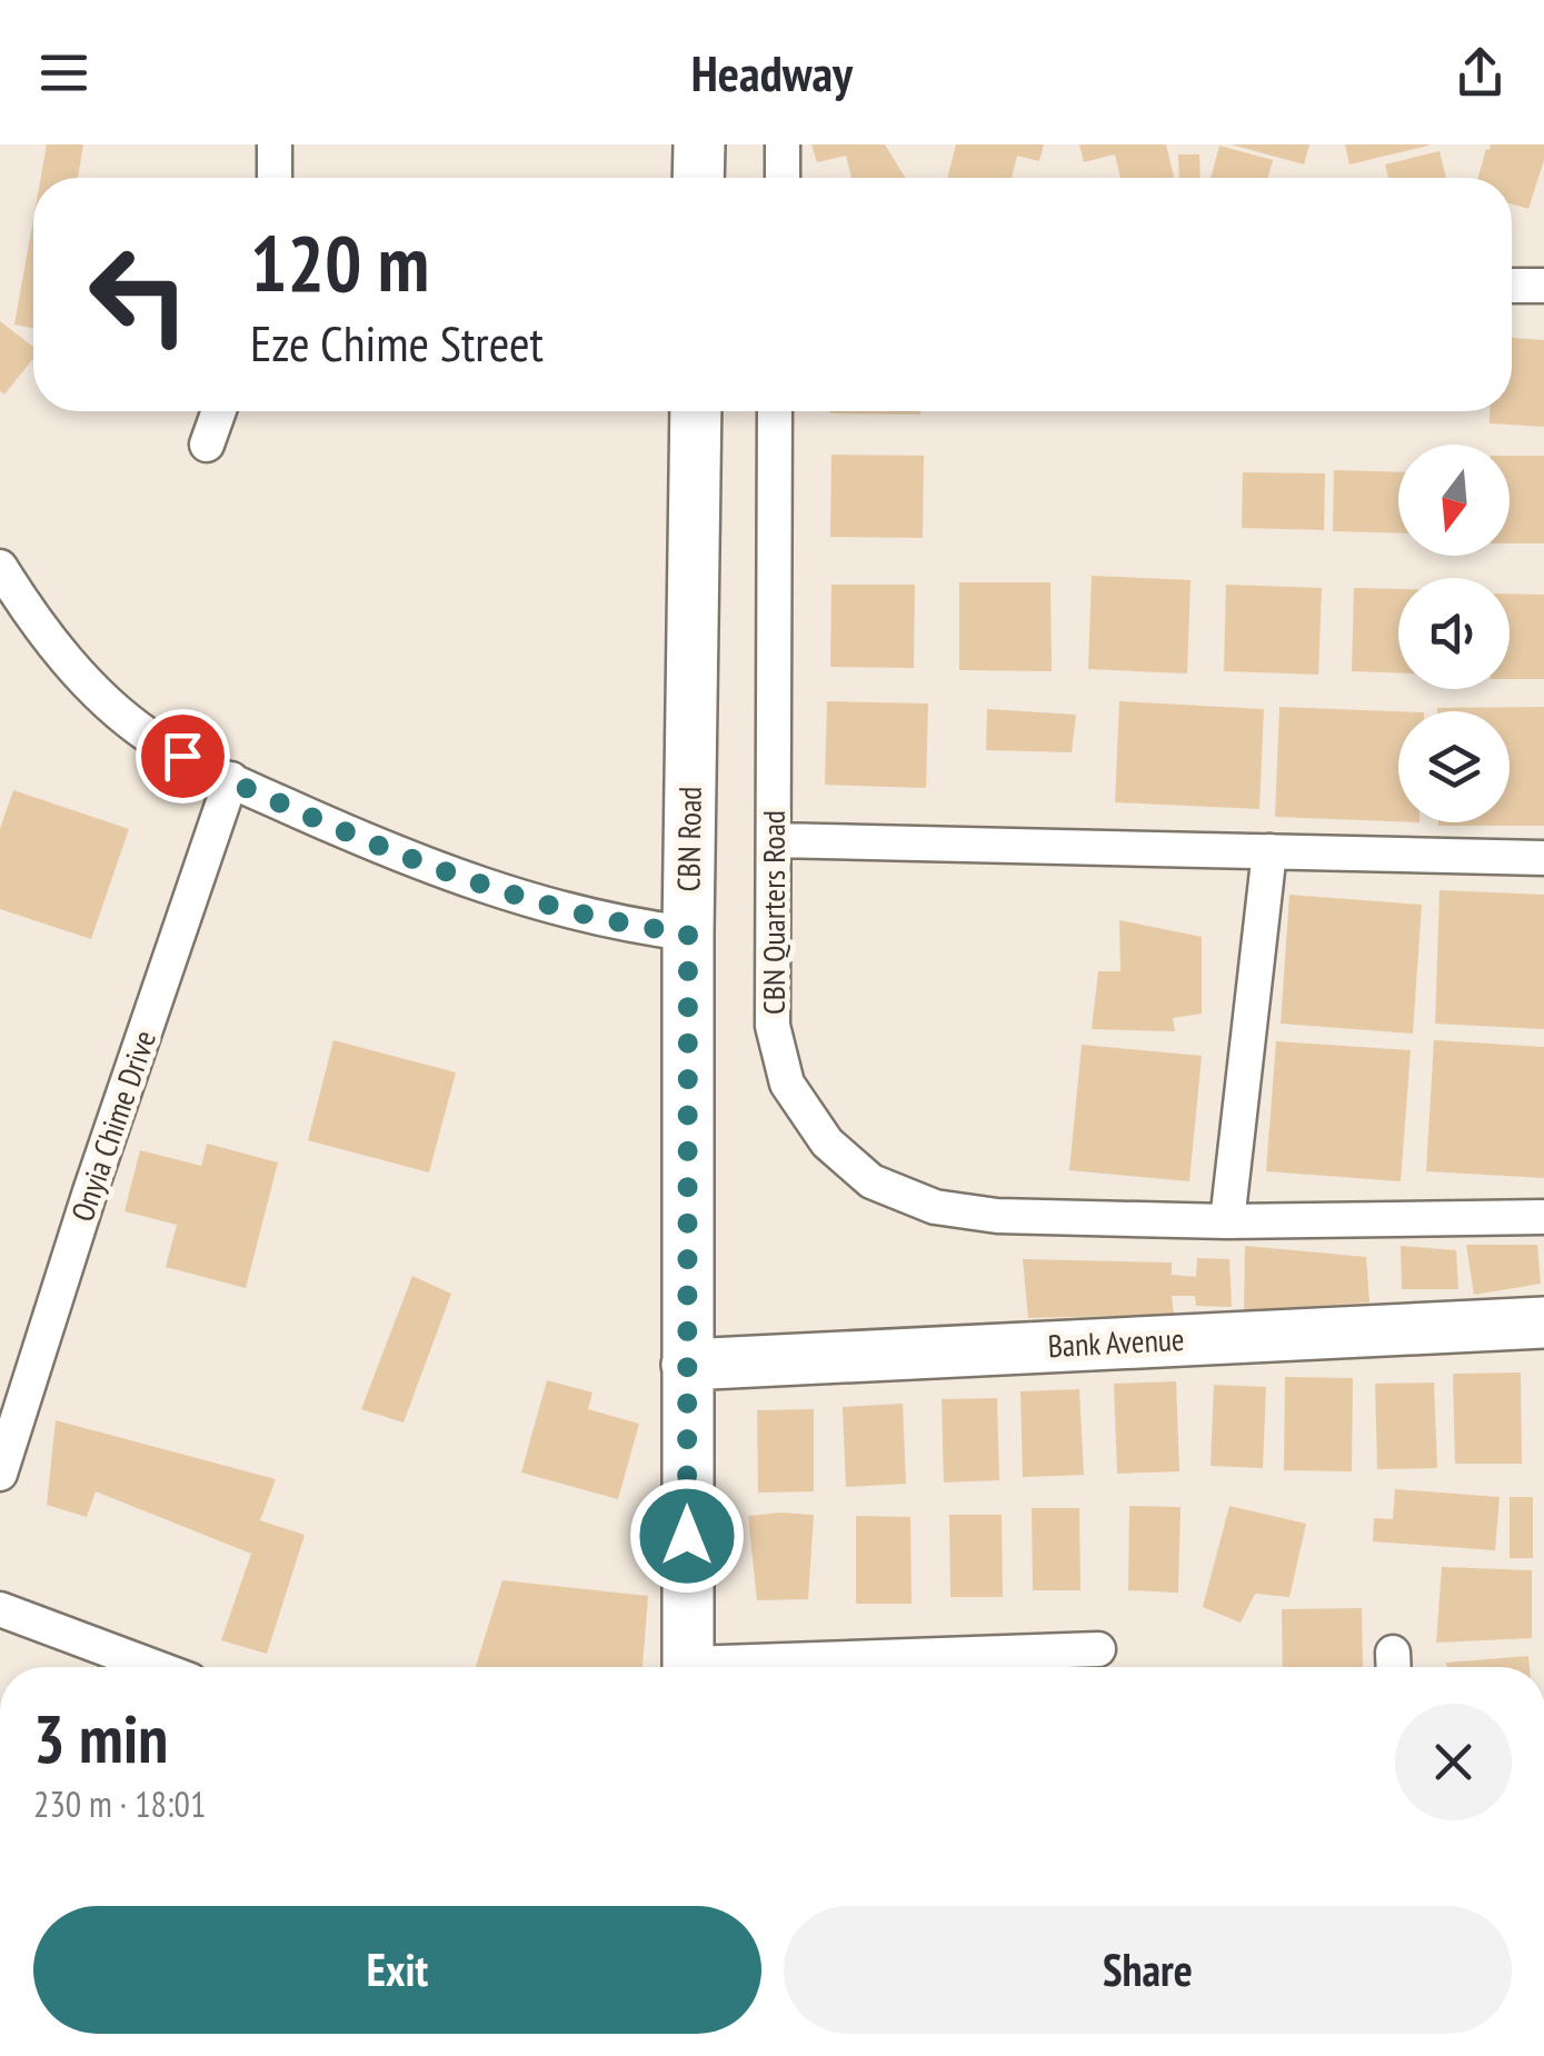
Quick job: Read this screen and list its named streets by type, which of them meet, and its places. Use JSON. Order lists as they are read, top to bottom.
{
  "streets": {
    "main road": ["CBN Road", "Bank Avenue"],
    "street": ["CBN Quarters Road", "Onyia Chime Drive"]
  },
  "crossings": [
    ["CBN Road", "Bank Avenue"]
  ],
  "north": "bottom",
  "page": {
    "header": "Headway",
    "turn": ["120 m", "Eze Chime Street"],
    "heading": ["3 min", "230 m · 18:01"],
    "buttons": ["Exit", "Share"]
  }
}
